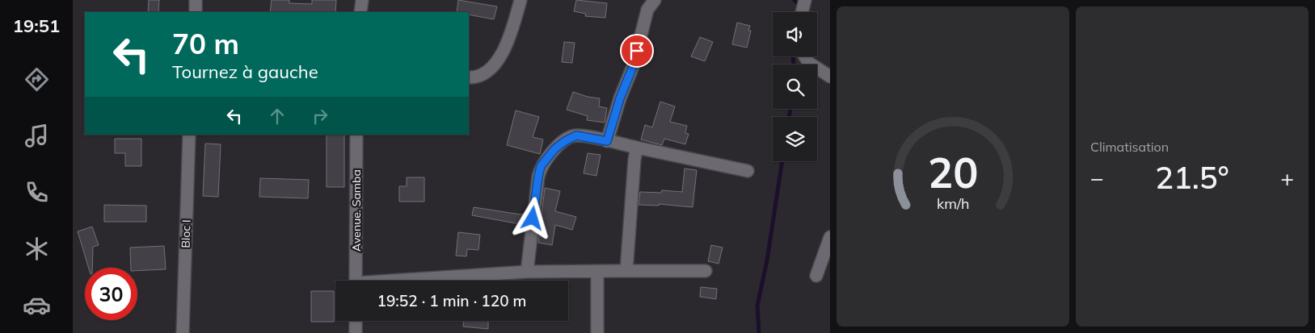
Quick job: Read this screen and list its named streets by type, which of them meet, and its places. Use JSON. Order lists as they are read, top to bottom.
{
  "streets": {
    "street": ["Avenue. Samba", "Bloc I"]
  },
  "page": {
    "tabs": "19:51",
    "tile": "Climatisation",
    "turn": ["70 m", "Tournez à gauche"],
    "heat": ["−", "21.5°", "+"],
    "limit": "30",
    "trip": "19:52 · 1 min · 120 m",
    "gauge": ["20", "km/h"]
  }
}
